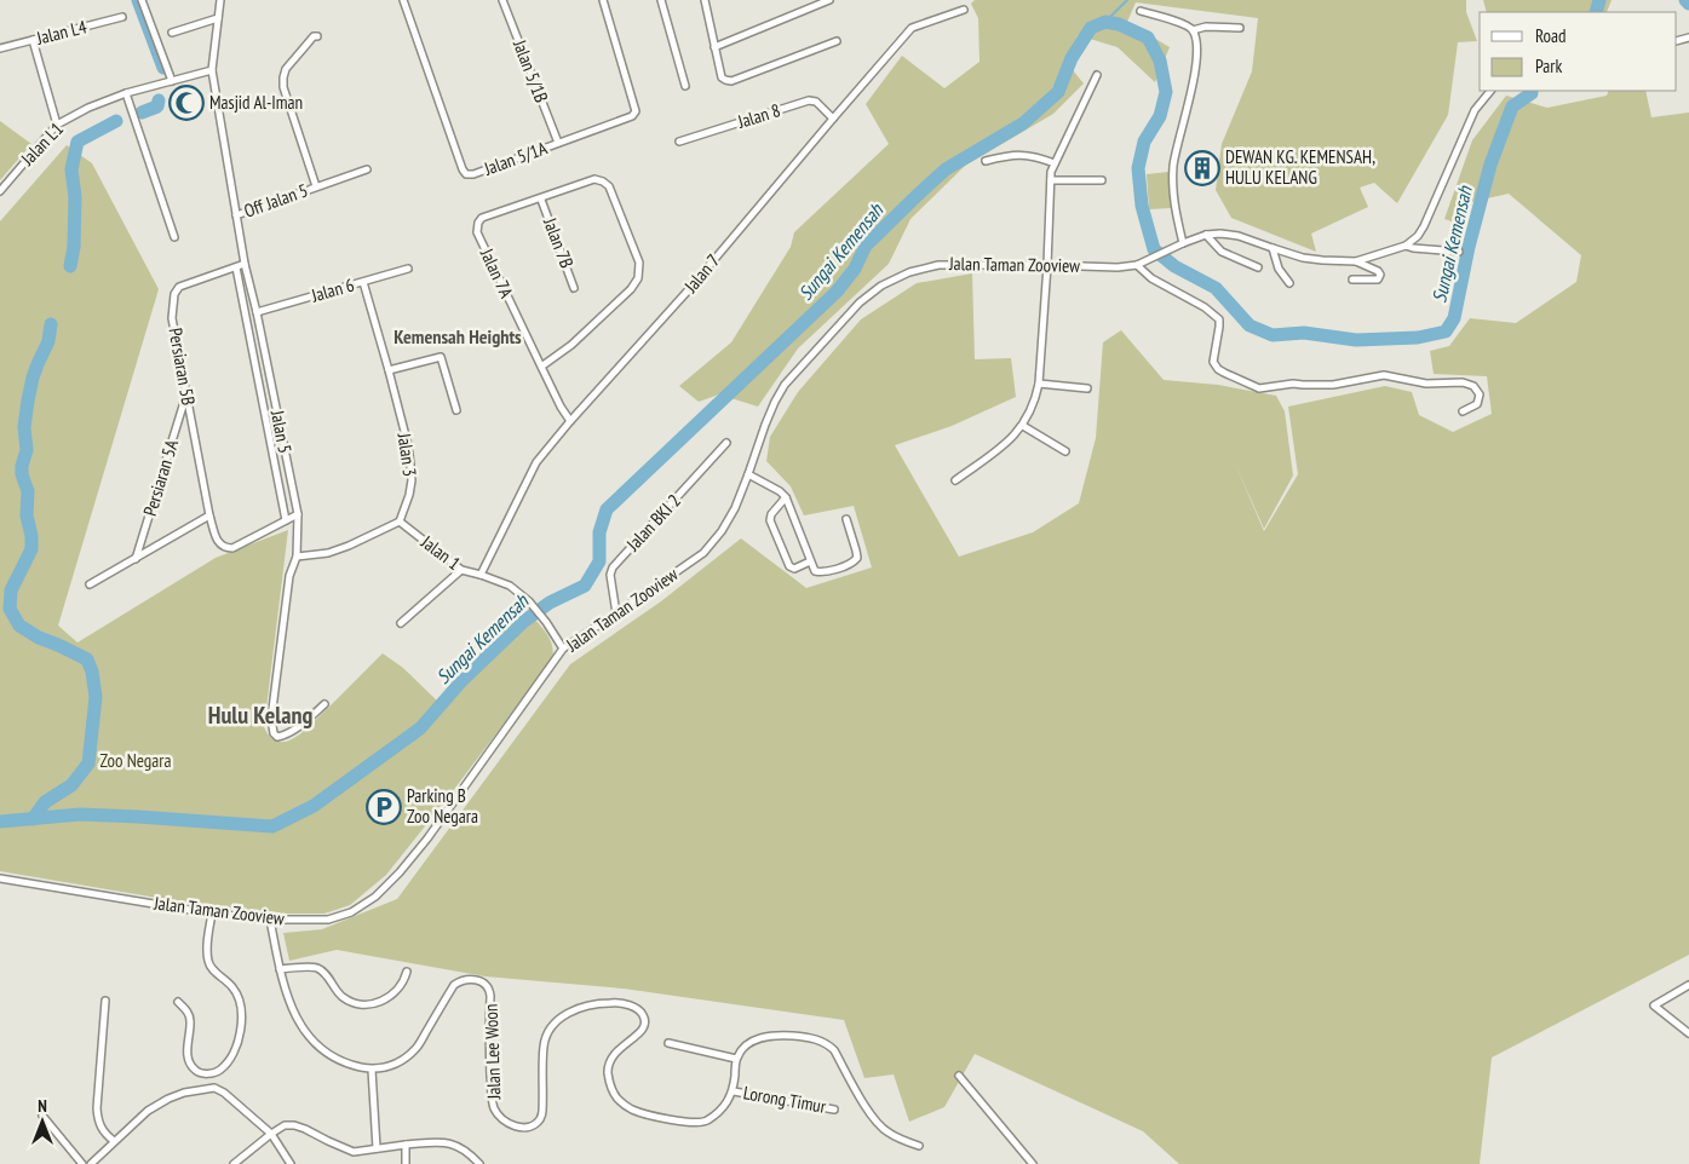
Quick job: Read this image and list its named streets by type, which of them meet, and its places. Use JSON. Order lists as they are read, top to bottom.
{
  "streets": {
    "street": [
      "Jalan L4",
      "Jalan 5/1B",
      "Jalan 8",
      "Jalan L1",
      "Jalan 5/1A",
      "Off Jalan 5",
      "Jalan 7B",
      "Jalan Taman Zooview",
      "Jalan 7A",
      "Jalan 7",
      "Jalan 6",
      "Persiaran 5B",
      "Jalan 5",
      "Jalan 3",
      "Persiaran 5A",
      "Jalan BKI 2",
      "Jalan 1",
      "Jalan Lee Woon",
      "Lorong Timur"
    ]
  },
  "crossings": [
    ["Jalan 5/1B", "Jalan 5/1A"],
    ["Jalan 8", "Jalan 7"],
    ["Jalan L1", "Jalan 5"],
    ["Off Jalan 5", "Jalan 5"],
    ["Jalan 7B", "Jalan 7A"],
    ["Jalan Taman Zooview", "Jalan BKI 2"],
    ["Jalan Taman Zooview", "Jalan 1"],
    ["Jalan 7A", "Jalan 7"],
    ["Jalan 7", "Jalan 1"],
    ["Jalan 6", "Jalan 5"],
    ["Jalan 6", "Jalan 3"],
    ["Persiaran 5B", "Jalan 5"],
    ["Persiaran 5B", "Persiaran 5A"],
    ["Jalan 3", "Jalan 1"],
    ["Jalan Lee Woon", "Lorong Timur"]
  ],
  "districts": ["Kemensah Heights", "Hulu Kelang"],
  "water": ["Sungai Kemensah"],
  "parks": ["Zoo Negara"],
  "places": {
    "mosque": ["Masjid Al-Iman"],
    "building": ["DEWAN KG. KEMENSAH, HULU KELANG"],
    "parking": ["Parking B Zoo Negara"]
  },
  "legend": ["Road", "Park"],
  "north": "top"
}
